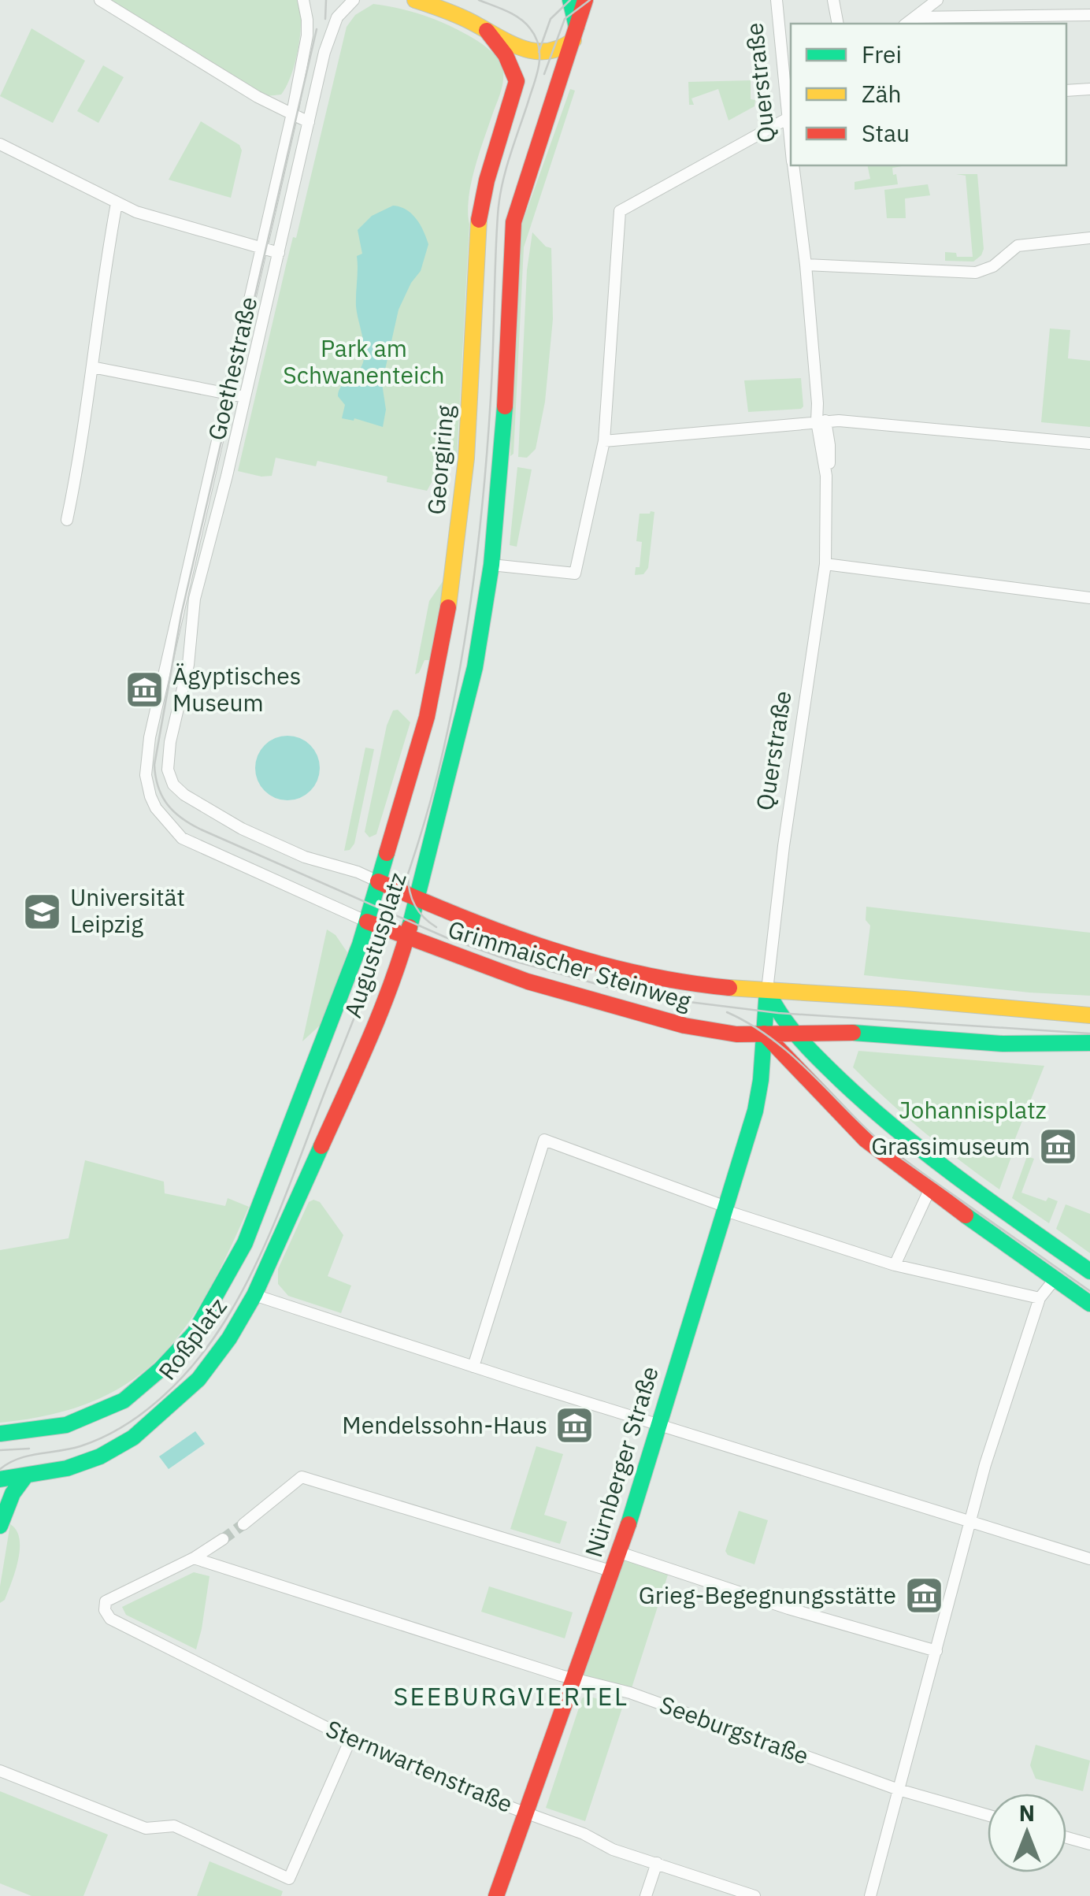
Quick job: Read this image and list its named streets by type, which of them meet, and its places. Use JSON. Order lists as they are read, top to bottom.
{
  "streets": {
    "main road": [
      "Querstraße",
      "Georgiring",
      "Augustusplatz",
      "Grimmaischer Steinweg",
      "Roßplatz",
      "Nürnberger Straße"
    ],
    "street": ["Goethestraße", "Seeburgstraße", "Sternwartenstraße"]
  },
  "crossings": [
    ["Querstraße", "Grimmaischer Steinweg"],
    ["Querstraße", "Nürnberger Straße"],
    ["Goethestraße", "Augustusplatz"],
    ["Georgiring", "Augustusplatz"],
    ["Augustusplatz", "Grimmaischer Steinweg"],
    ["Augustusplatz", "Roßplatz"],
    ["Grimmaischer Steinweg", "Nürnberger Straße"],
    ["Nürnberger Straße", "Seeburgstraße"],
    ["Nürnberger Straße", "Sternwartenstraße"],
    ["Seeburgstraße", "Sternwartenstraße"]
  ],
  "districts": ["SEEBURGVIERTEL"],
  "parks": ["Park am Schwanenteich", "Johannisplatz"],
  "places": {
    "museum": [
      "Ägyptisches Museum",
      "Grassimuseum",
      "Mendelssohn-Haus",
      "Grieg-Begegnungsstätte"
    ],
    "school or university": ["Universität Leipzig"]
  },
  "legend": ["Frei", "Zäh", "Stau"],
  "north": "top"
}
